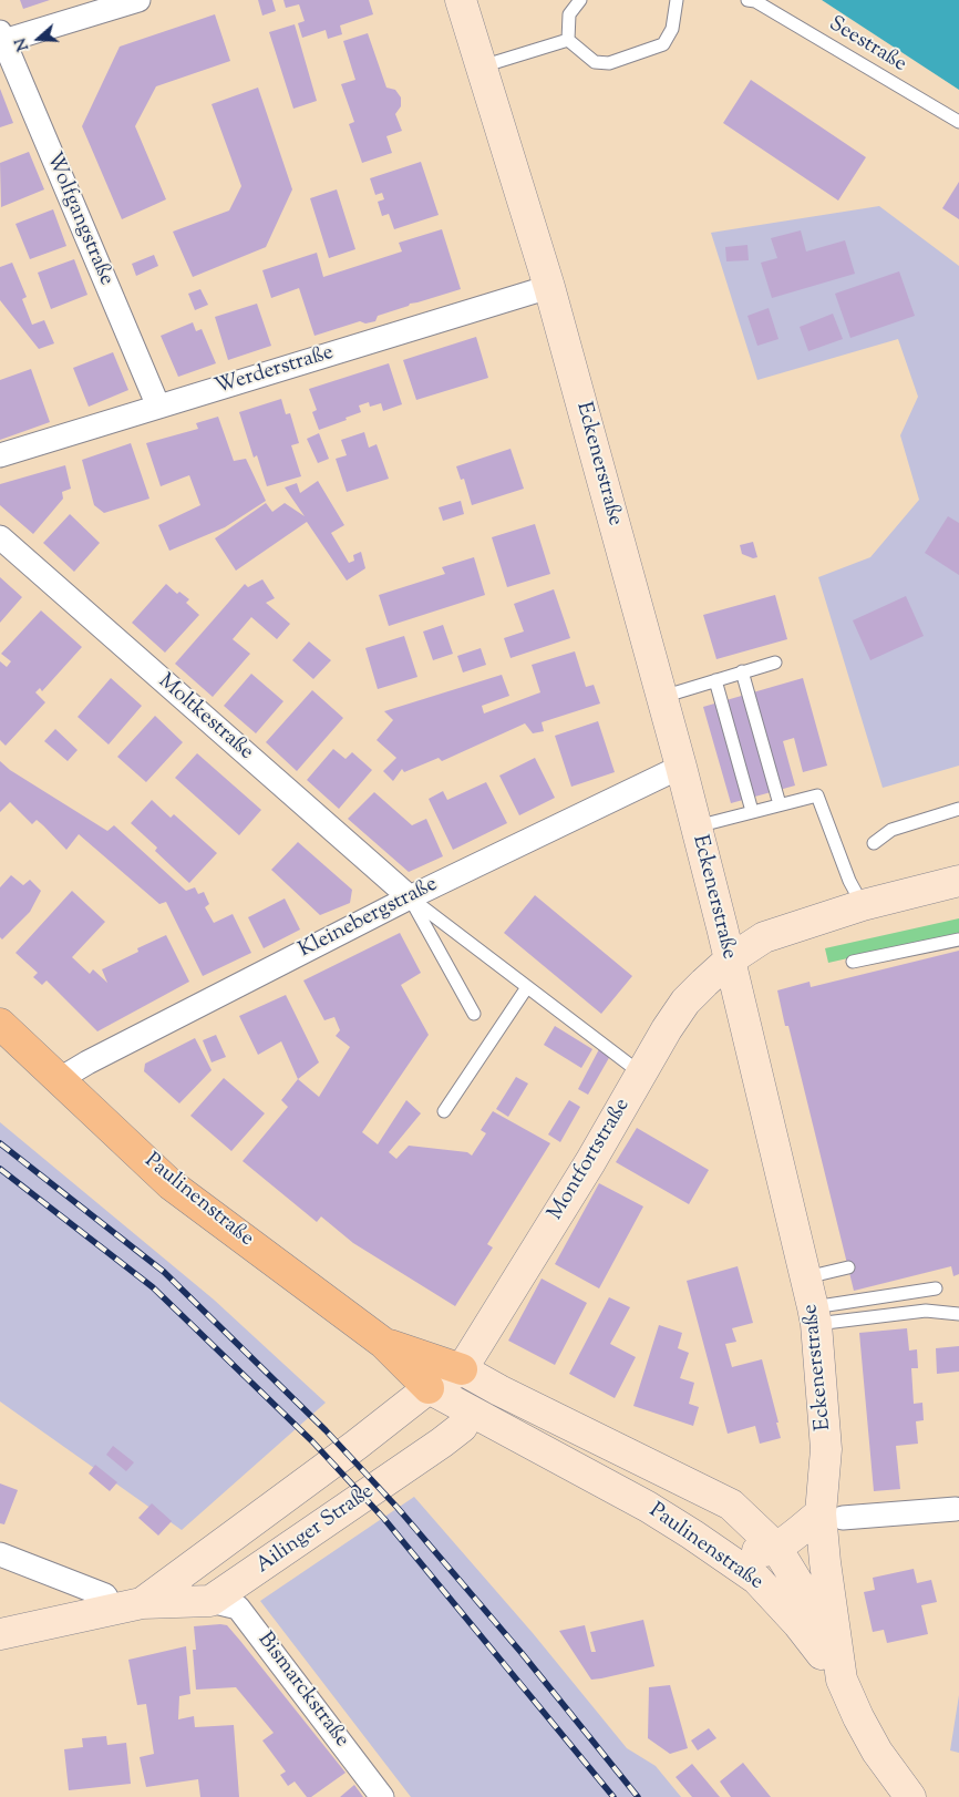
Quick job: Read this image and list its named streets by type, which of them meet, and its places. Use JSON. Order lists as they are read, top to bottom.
{
  "streets": {
    "main road": [
      "Eckenerstraße",
      "Montfortstraße",
      "Paulinenstraße",
      "Ailinger Straße"
    ],
    "street": [
      "Wolfgangstraße",
      "Werderstraße",
      "Moltkestraße",
      "Kleinebergstraße",
      "Bismarckstraße"
    ],
    "lane": ["Seestraße"]
  },
  "crossings": [
    ["Wolfgangstraße", "Werderstraße"],
    ["Werderstraße", "Eckenerstraße"],
    ["Eckenerstraße", "Kleinebergstraße"],
    ["Eckenerstraße", "Montfortstraße"],
    ["Eckenerstraße", "Paulinenstraße"],
    ["Moltkestraße", "Kleinebergstraße"],
    ["Kleinebergstraße", "Paulinenstraße"],
    ["Montfortstraße", "Paulinenstraße"],
    ["Paulinenstraße", "Ailinger Straße"],
    ["Ailinger Straße", "Bismarckstraße"]
  ],
  "north": "left"
}
